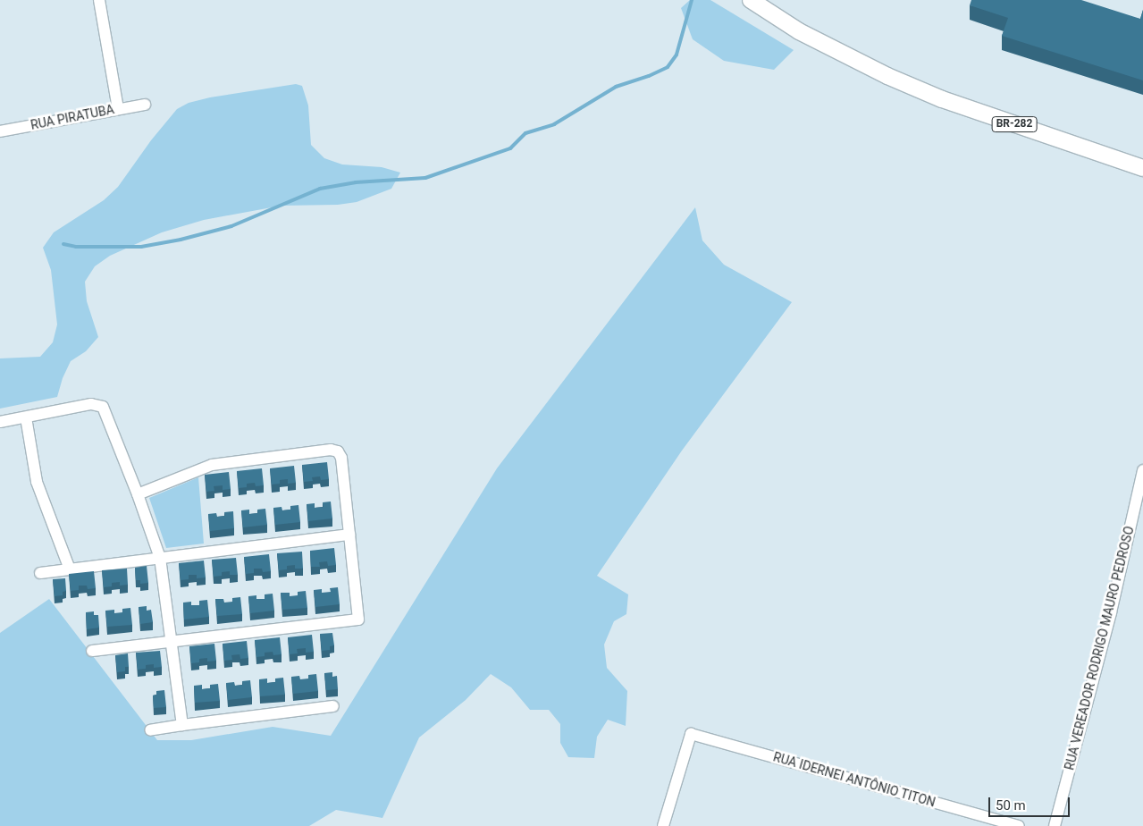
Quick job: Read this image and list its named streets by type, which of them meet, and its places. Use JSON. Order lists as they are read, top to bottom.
{
  "streets": {
    "highway": ["BR-282"],
    "street": ["RUA PIRATUBA", "RUA VEREADOR RODRIGO MAURO PEDROSO", "RUA IDERNEI ANTÔNIO TITON"]
  },
  "scale_bar": "50 m"
}
